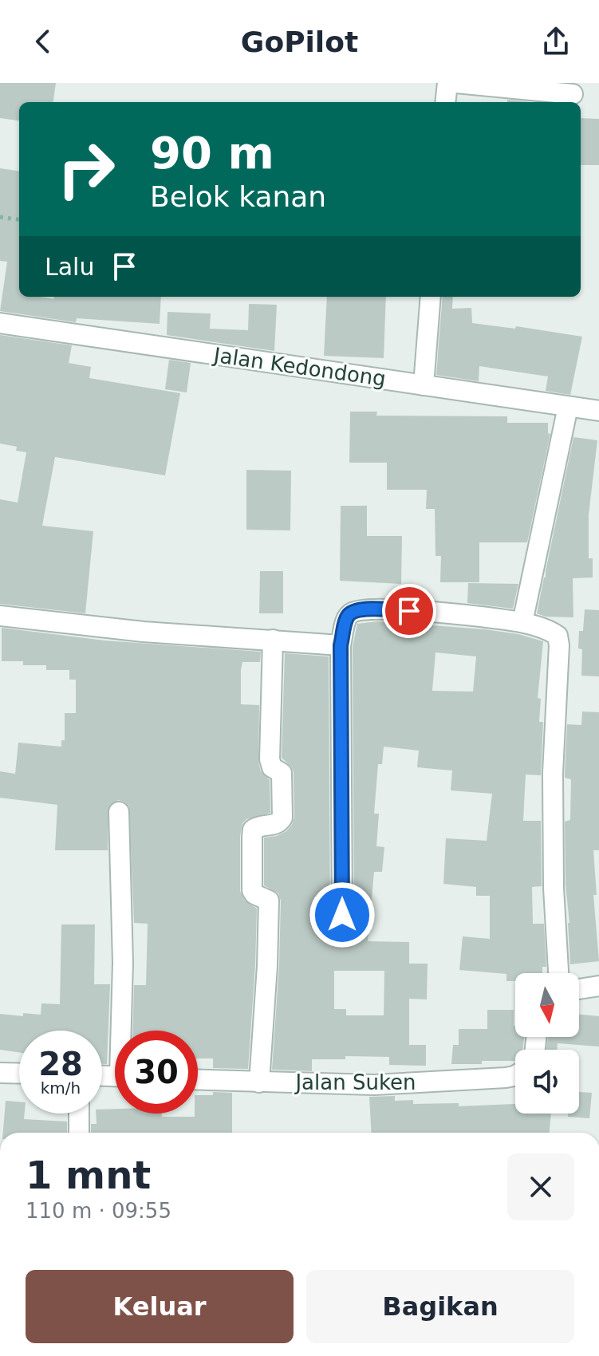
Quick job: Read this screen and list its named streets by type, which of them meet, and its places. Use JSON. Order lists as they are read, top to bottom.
{
  "streets": {
    "street": ["Jalan Kedondong", "Jalan Suken"]
  },
  "north": "bottom",
  "page": {
    "header": "GoPilot",
    "turn": ["90 m", "Belok kanan"],
    "then": "Lalu",
    "speed": "28 km/h",
    "limit": "30",
    "heading": ["1 mnt", "110 m · 09:55"],
    "buttons": ["Keluar", "Bagikan"]
  }
}
